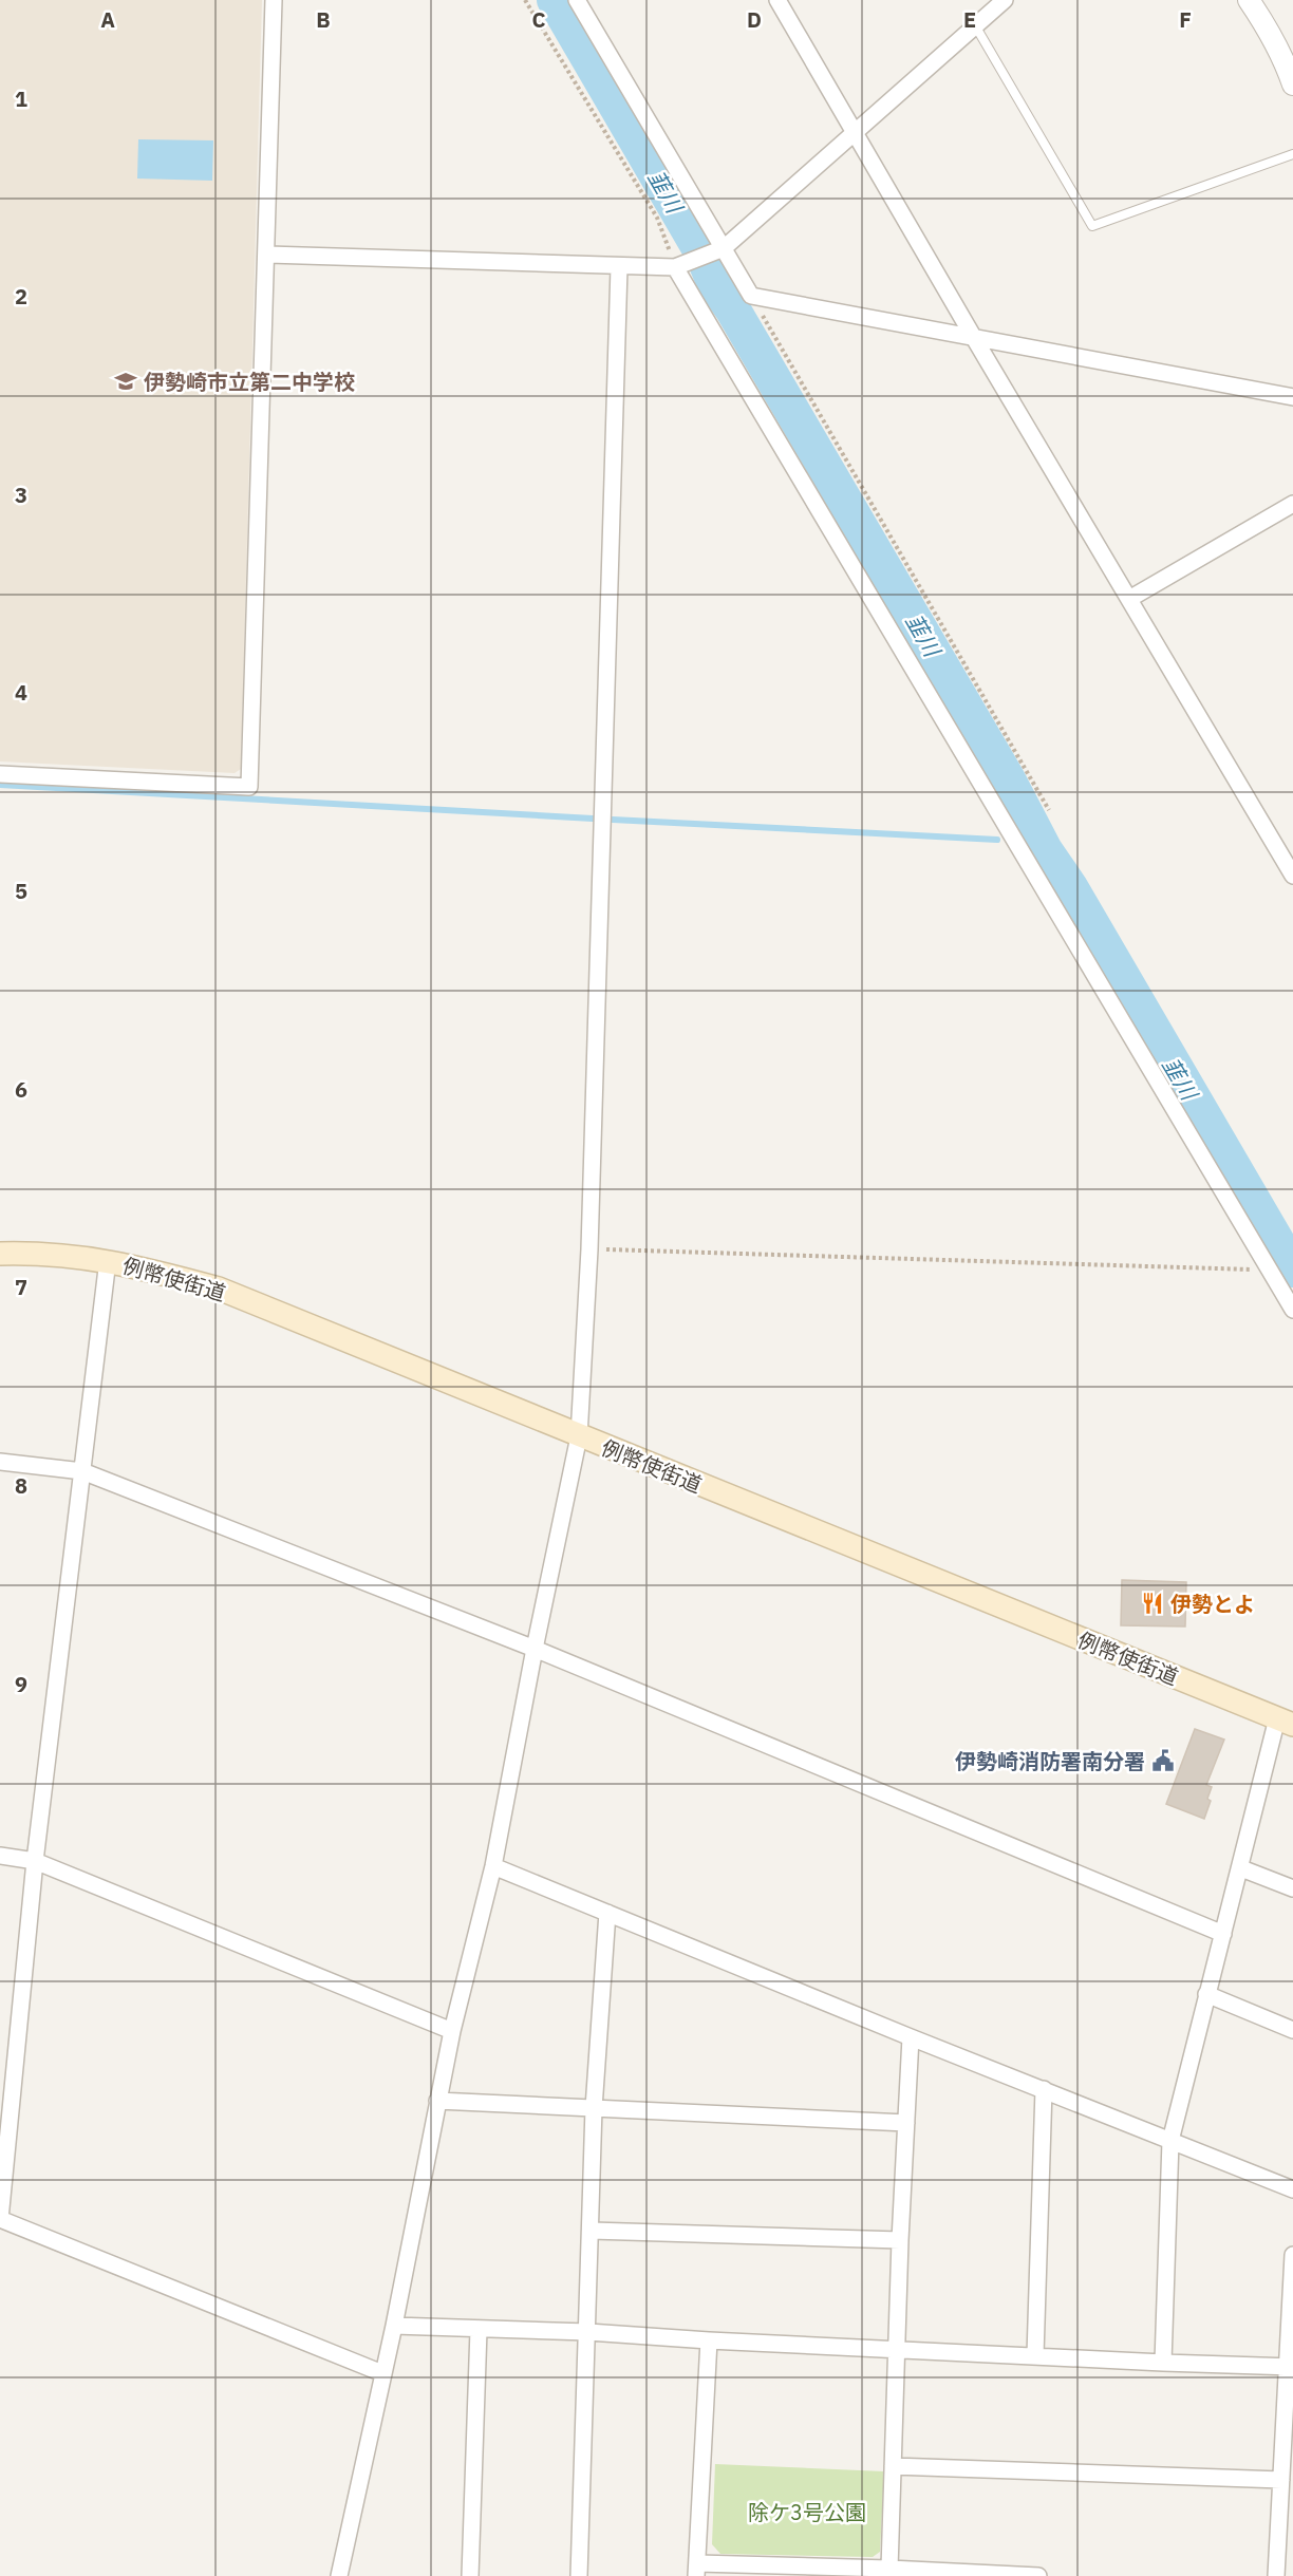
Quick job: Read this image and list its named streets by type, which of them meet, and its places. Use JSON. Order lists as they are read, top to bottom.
{
  "streets": {
    "main road": ["例幣使街道"]
  },
  "water": ["韮川"],
  "parks": ["除ケ3号公園"],
  "places": {
    "school or university": ["伊勢崎市立第二中学校"],
    "restaurant": ["伊勢とよ"],
    "public building": ["伊勢崎消防署南分署"]
  },
  "grid": {
    "columns": [
      "A",
      "B",
      "C",
      "D",
      "E",
      "F"
    ],
    "rows": [
      "1",
      "2",
      "3",
      "4",
      "5",
      "6",
      "7",
      "8",
      "9"
    ]
  }
}
